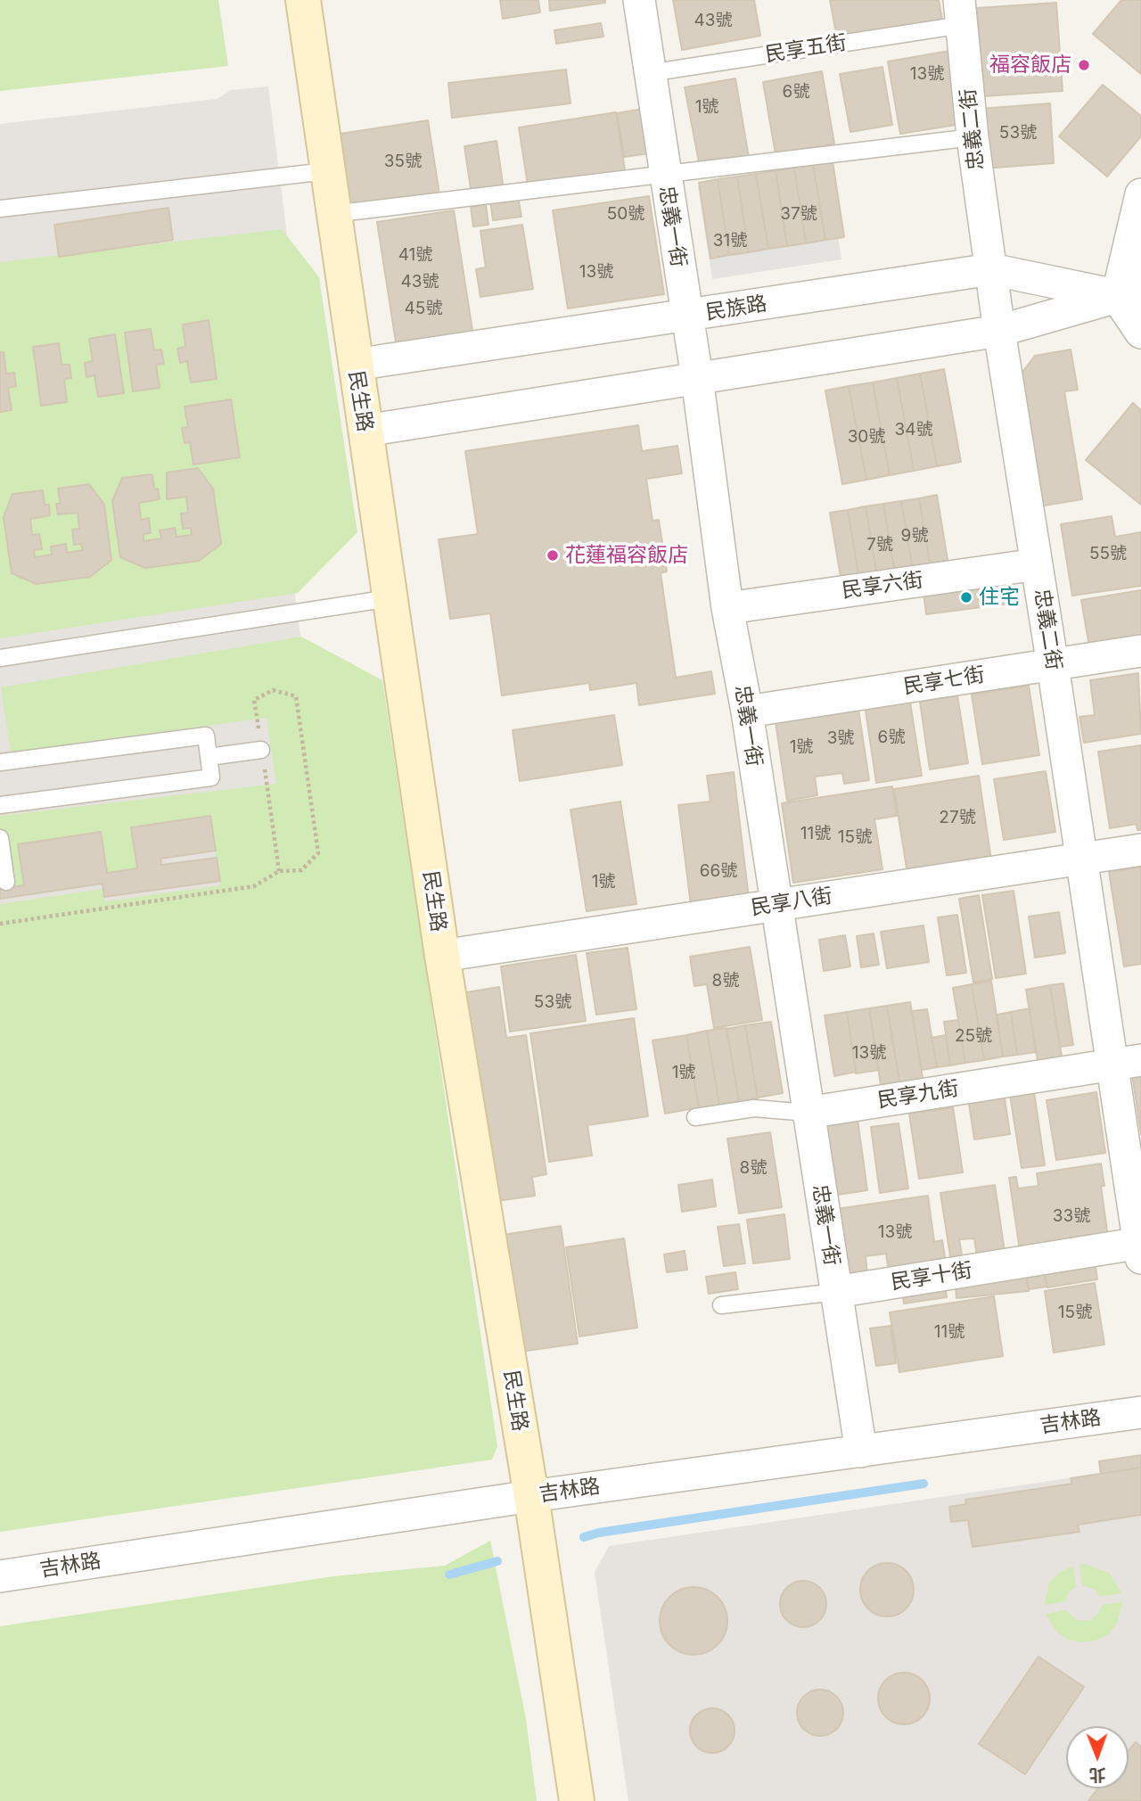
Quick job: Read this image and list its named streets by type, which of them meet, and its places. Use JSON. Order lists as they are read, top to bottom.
{
  "streets": {
    "main road": ["民生路"],
    "street": [
      "忠義二街",
      "忠義一街",
      "民族路",
      "民享六街",
      "民享七街",
      "民享八街",
      "民享九街",
      "民享十街",
      "吉林路"
    ],
    "lane": ["民享五街"]
  },
  "crossings": [
    ["民享五街", "忠義二街"],
    ["民享五街", "忠義一街"],
    ["忠義二街", "民族路"],
    ["忠義二街", "民享六街"],
    ["忠義二街", "民享七街"],
    ["忠義二街", "民享八街"],
    ["忠義二街", "民享九街"],
    ["忠義二街", "民享十街"],
    ["忠義一街", "民族路"],
    ["忠義一街", "民享六街"],
    ["忠義一街", "民享七街"],
    ["忠義一街", "民享八街"],
    ["忠義一街", "民享九街"],
    ["忠義一街", "民享十街"],
    ["忠義一街", "吉林路"],
    ["民族路", "民生路"],
    ["民生路", "民享八街"],
    ["民生路", "吉林路"]
  ],
  "places": ["福容飯店", "花蓮福容飯店", "住宅"],
  "house_numbers": [
    "43號",
    "13號",
    "6號",
    "1號",
    "53號",
    "35號",
    "50號",
    "37號",
    "31號",
    "41號",
    "13號",
    "43號",
    "45號",
    "34號",
    "30號",
    "9號",
    "7號",
    "55號",
    "6號",
    "3號",
    "1號",
    "27號",
    "11號",
    "15號",
    "66號",
    "1號",
    "8號",
    "53號",
    "25號",
    "13號",
    "1號",
    "8號",
    "33號",
    "13號",
    "15號",
    "11號"
  ],
  "north": "bottom"
}
